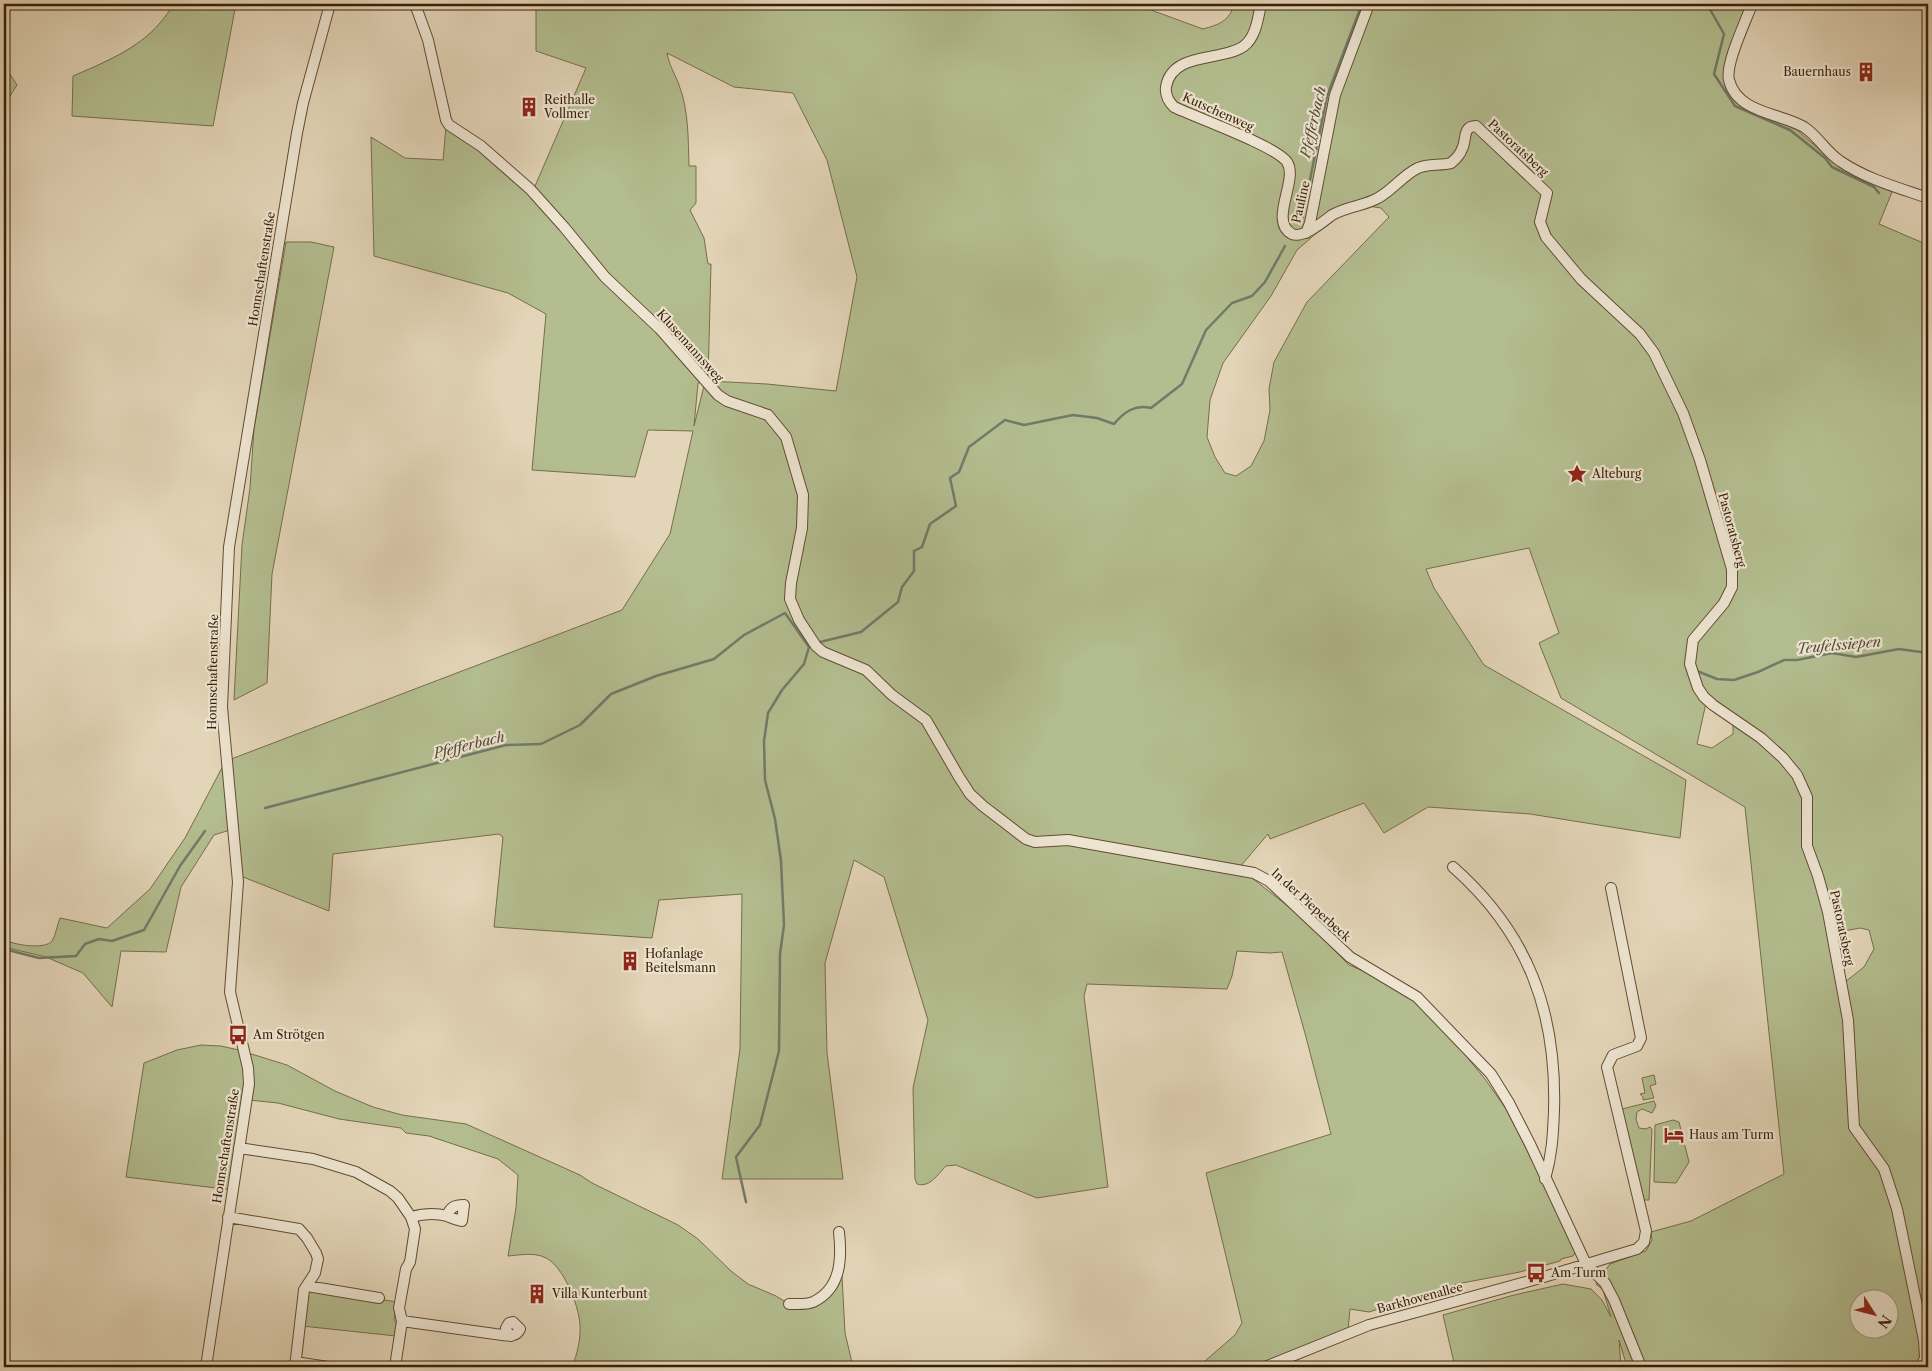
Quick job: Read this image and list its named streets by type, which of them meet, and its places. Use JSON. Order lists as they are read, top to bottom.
{
  "streets": {
    "street": [
      "Kutschenweg",
      "Pastoratsberg",
      "Pauline",
      "Honnschaftenstraße",
      "Klusemannsweg",
      "In der Pieperbeck",
      "Barkhovenallee"
    ]
  },
  "crossings": [
    ["Kutschenweg", "Pastoratsberg"],
    ["Kutschenweg", "Pauline"],
    ["Pastoratsberg", "Pauline"],
    ["Klusemannsweg", "In der Pieperbeck"],
    ["In der Pieperbeck", "Barkhovenallee"]
  ],
  "water": ["Pfefferbach", "Teufelssiepen"],
  "places": {
    "building": [
      "Bauernhaus",
      "Reithalle Vollmer",
      "Hofanlage Beitelsmann",
      "Villa Kunterbunt"
    ],
    "place": ["Alteburg"],
    "bus stop": ["Am Strötgen", "Am Turm"],
    "hotel": ["Haus am Turm"]
  },
  "north": "bottom right"
}
